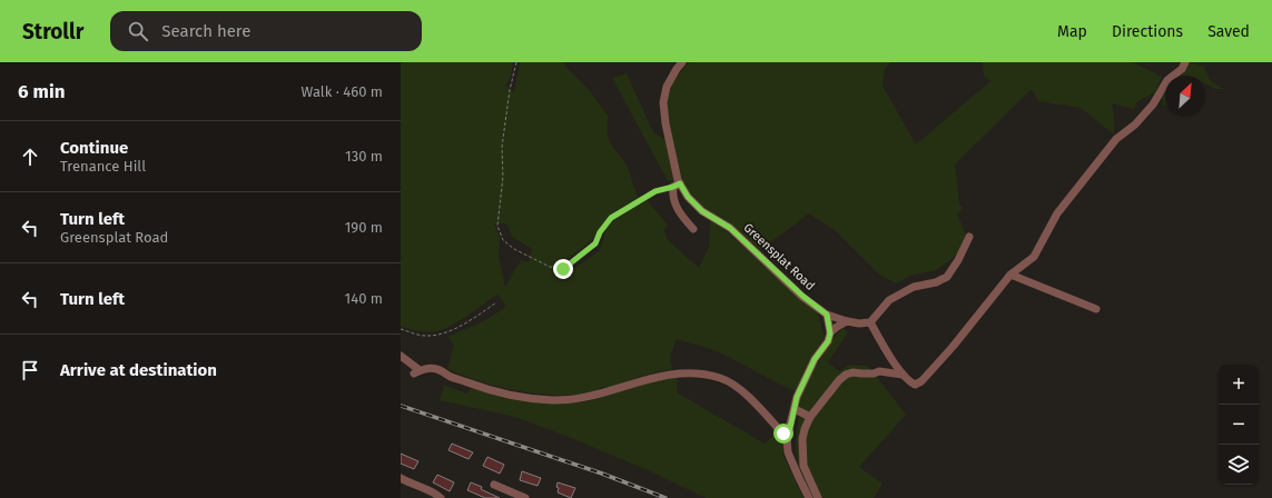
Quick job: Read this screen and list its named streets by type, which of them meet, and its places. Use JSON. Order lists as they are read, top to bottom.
{
  "streets": {
    "street": ["Greensplat Road"]
  },
  "north": "top right",
  "page": {
    "header": "Strollr",
    "search": "Search here",
    "nav": ["Map", "Directions", "Saved"],
    "heading": ["6 min", "Walk · 460 m"],
    "list": [
      ["Continue", "Trenance Hill", "130 m"],
      ["Turn left", "Greensplat Road", "190 m"],
      ["Turn left", "140 m"],
      "Arrive at destination"
    ],
    "map_buttons": ["+", "−"]
  }
}
